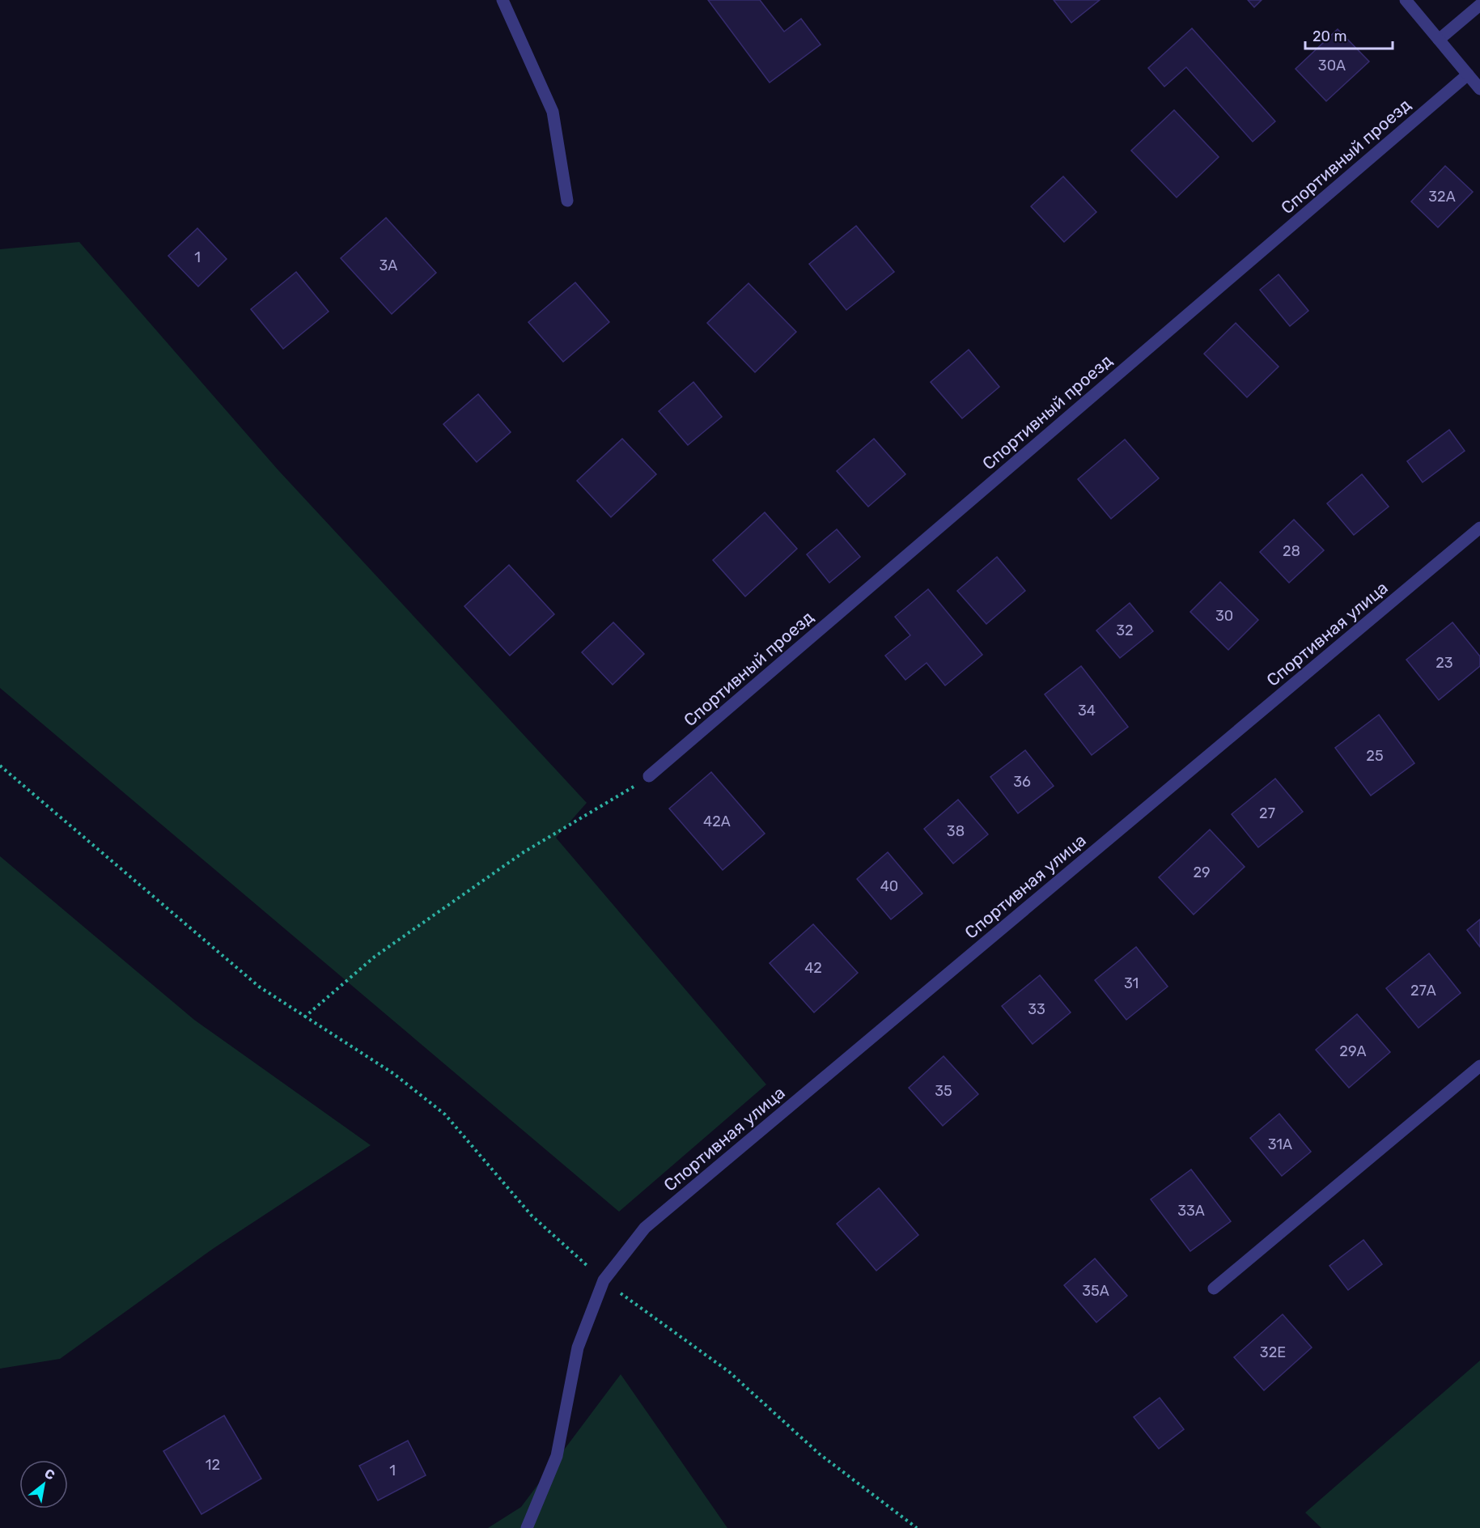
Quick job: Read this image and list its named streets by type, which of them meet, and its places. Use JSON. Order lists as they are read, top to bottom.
{
  "streets": {
    "street": ["Спортивный проезд", "Спортивная улица"]
  },
  "house_numbers": [
    "30А",
    "32А",
    "1",
    "3А",
    "28",
    "30",
    "32",
    "23",
    "34",
    "25",
    "36",
    "27",
    "42А",
    "38",
    "29",
    "40",
    "42",
    "31",
    "27А",
    "33",
    "29А",
    "35",
    "31А",
    "33А",
    "35А",
    "32Е",
    "12",
    "1"
  ],
  "scale_bar": "20 m",
  "north": "top right"
}
